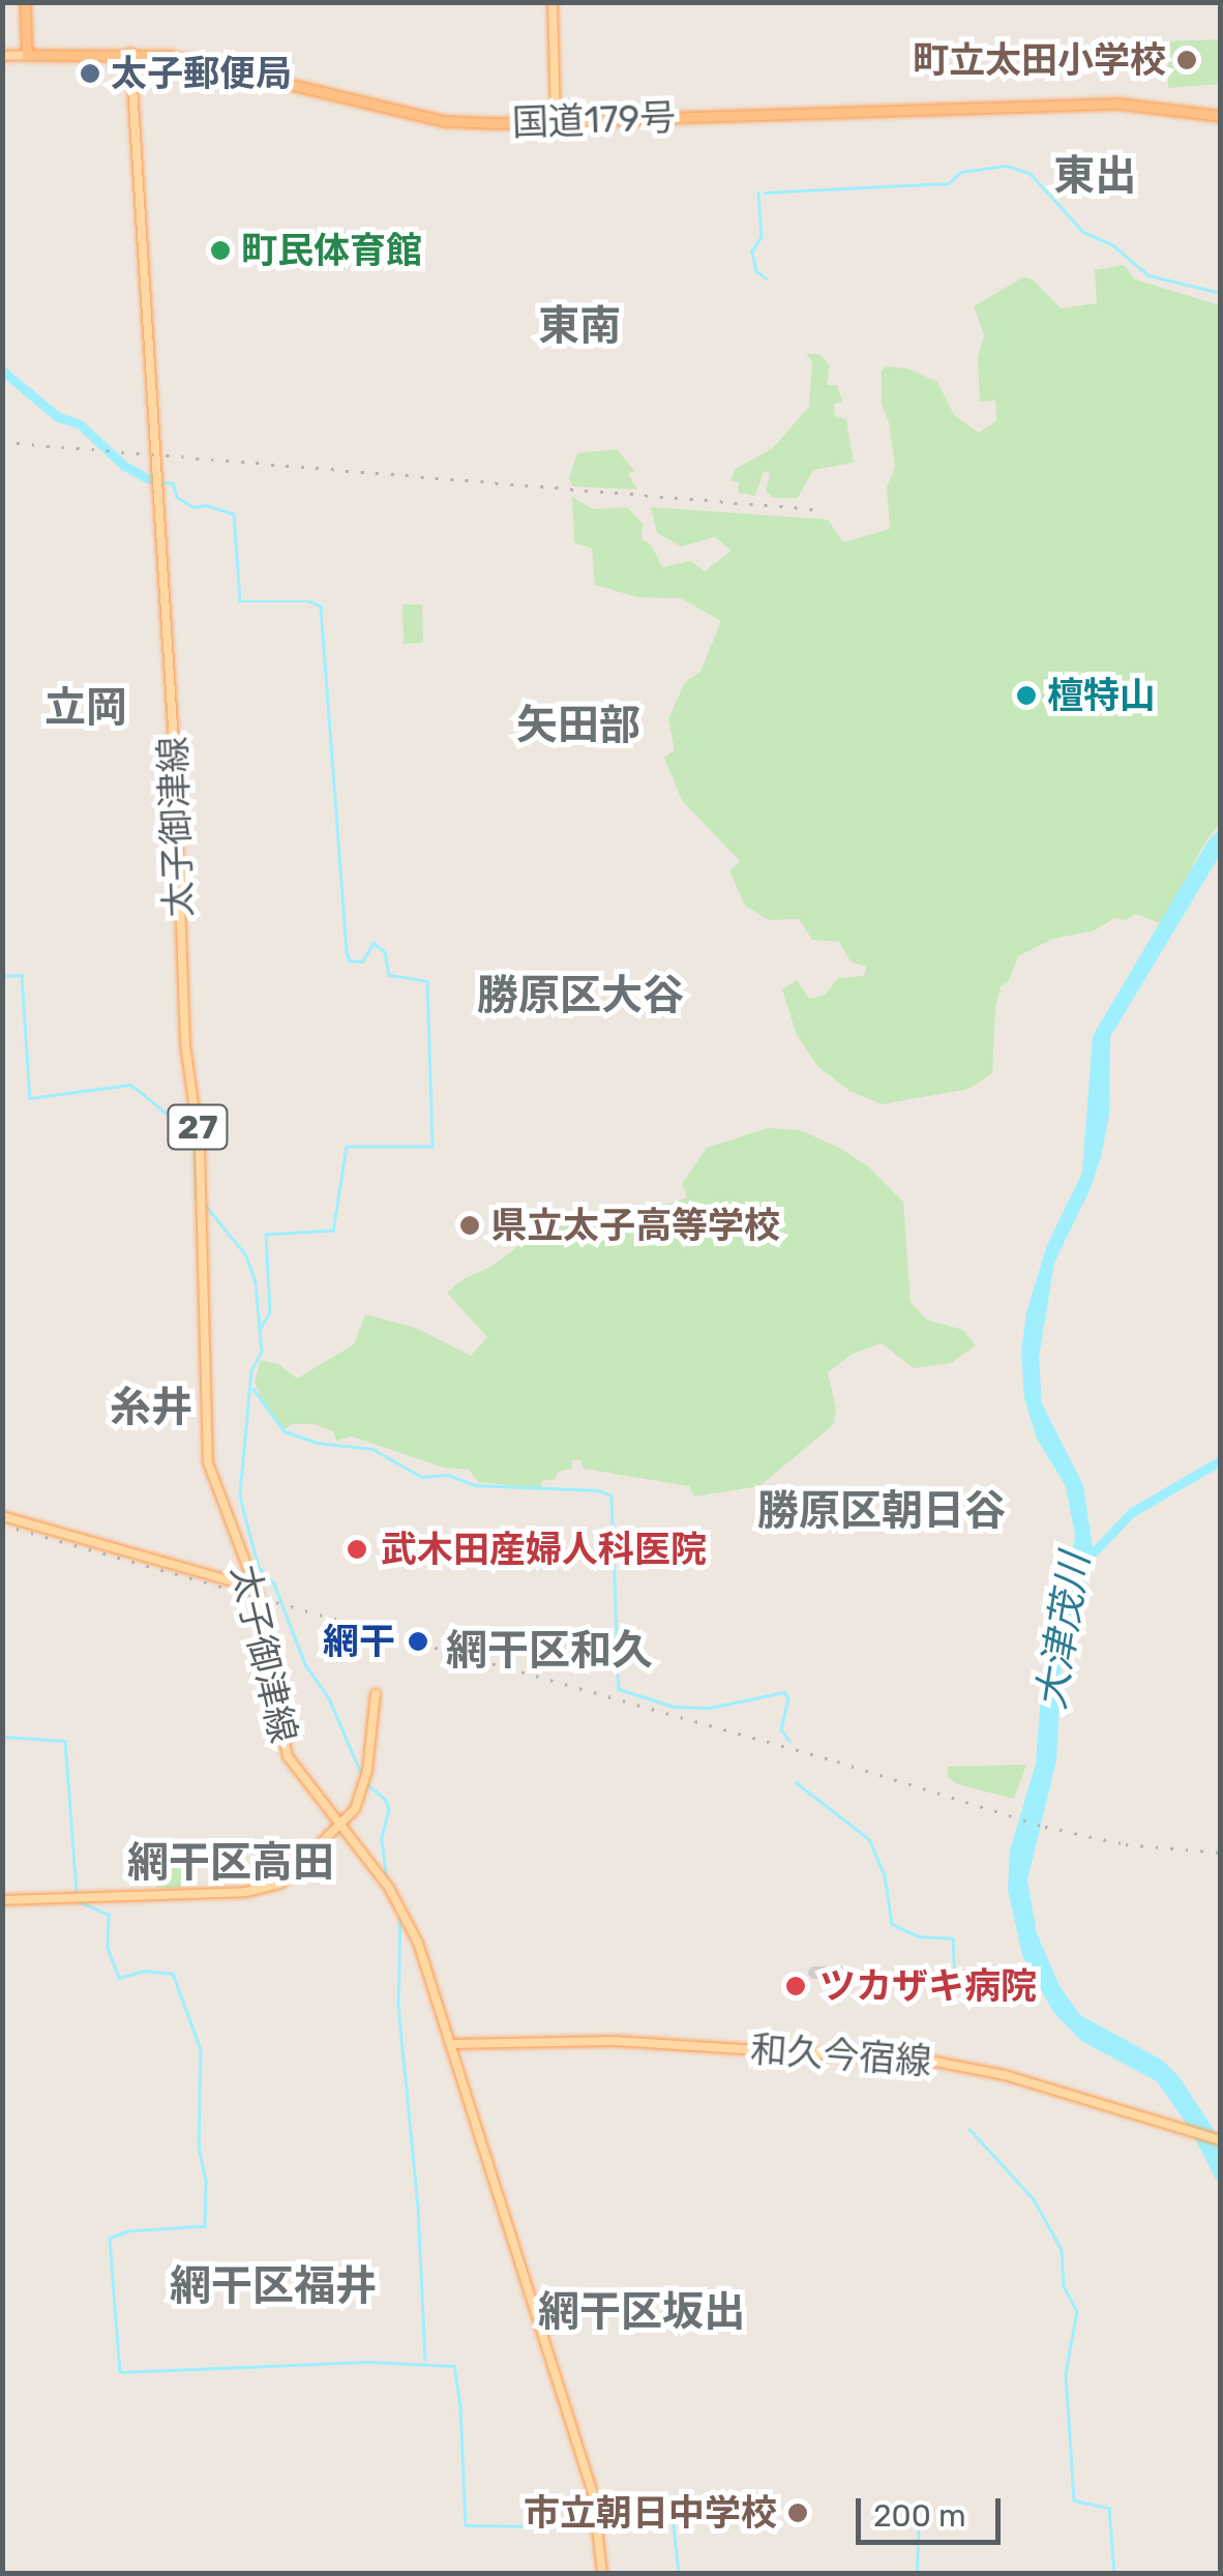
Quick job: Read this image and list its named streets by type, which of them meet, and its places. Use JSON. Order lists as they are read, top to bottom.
{
  "streets": {
    "highway": ["国道179号"],
    "main road": ["太子御津線", "27", "和久今宿線"]
  },
  "crossings": [
    ["国道179号", "太子御津線"],
    ["太子御津線", "和久今宿線"]
  ],
  "districts": [
    "東出",
    "東南",
    "立岡",
    "矢田部",
    "勝原区大谷",
    "糸井",
    "勝原区朝日谷",
    "網干区和久",
    "網干区高田",
    "網干区福井",
    "網干区坂出"
  ],
  "water": ["大津茂川"],
  "places": [
    "町立太田小学校",
    "太子郵便局",
    "町民体育館",
    "檀特山",
    "県立太子高等学校",
    "武木田産婦人科医院",
    "網干",
    "ツカザキ病院",
    "市立朝日中学校"
  ],
  "scale_bar": "200 m"
}
